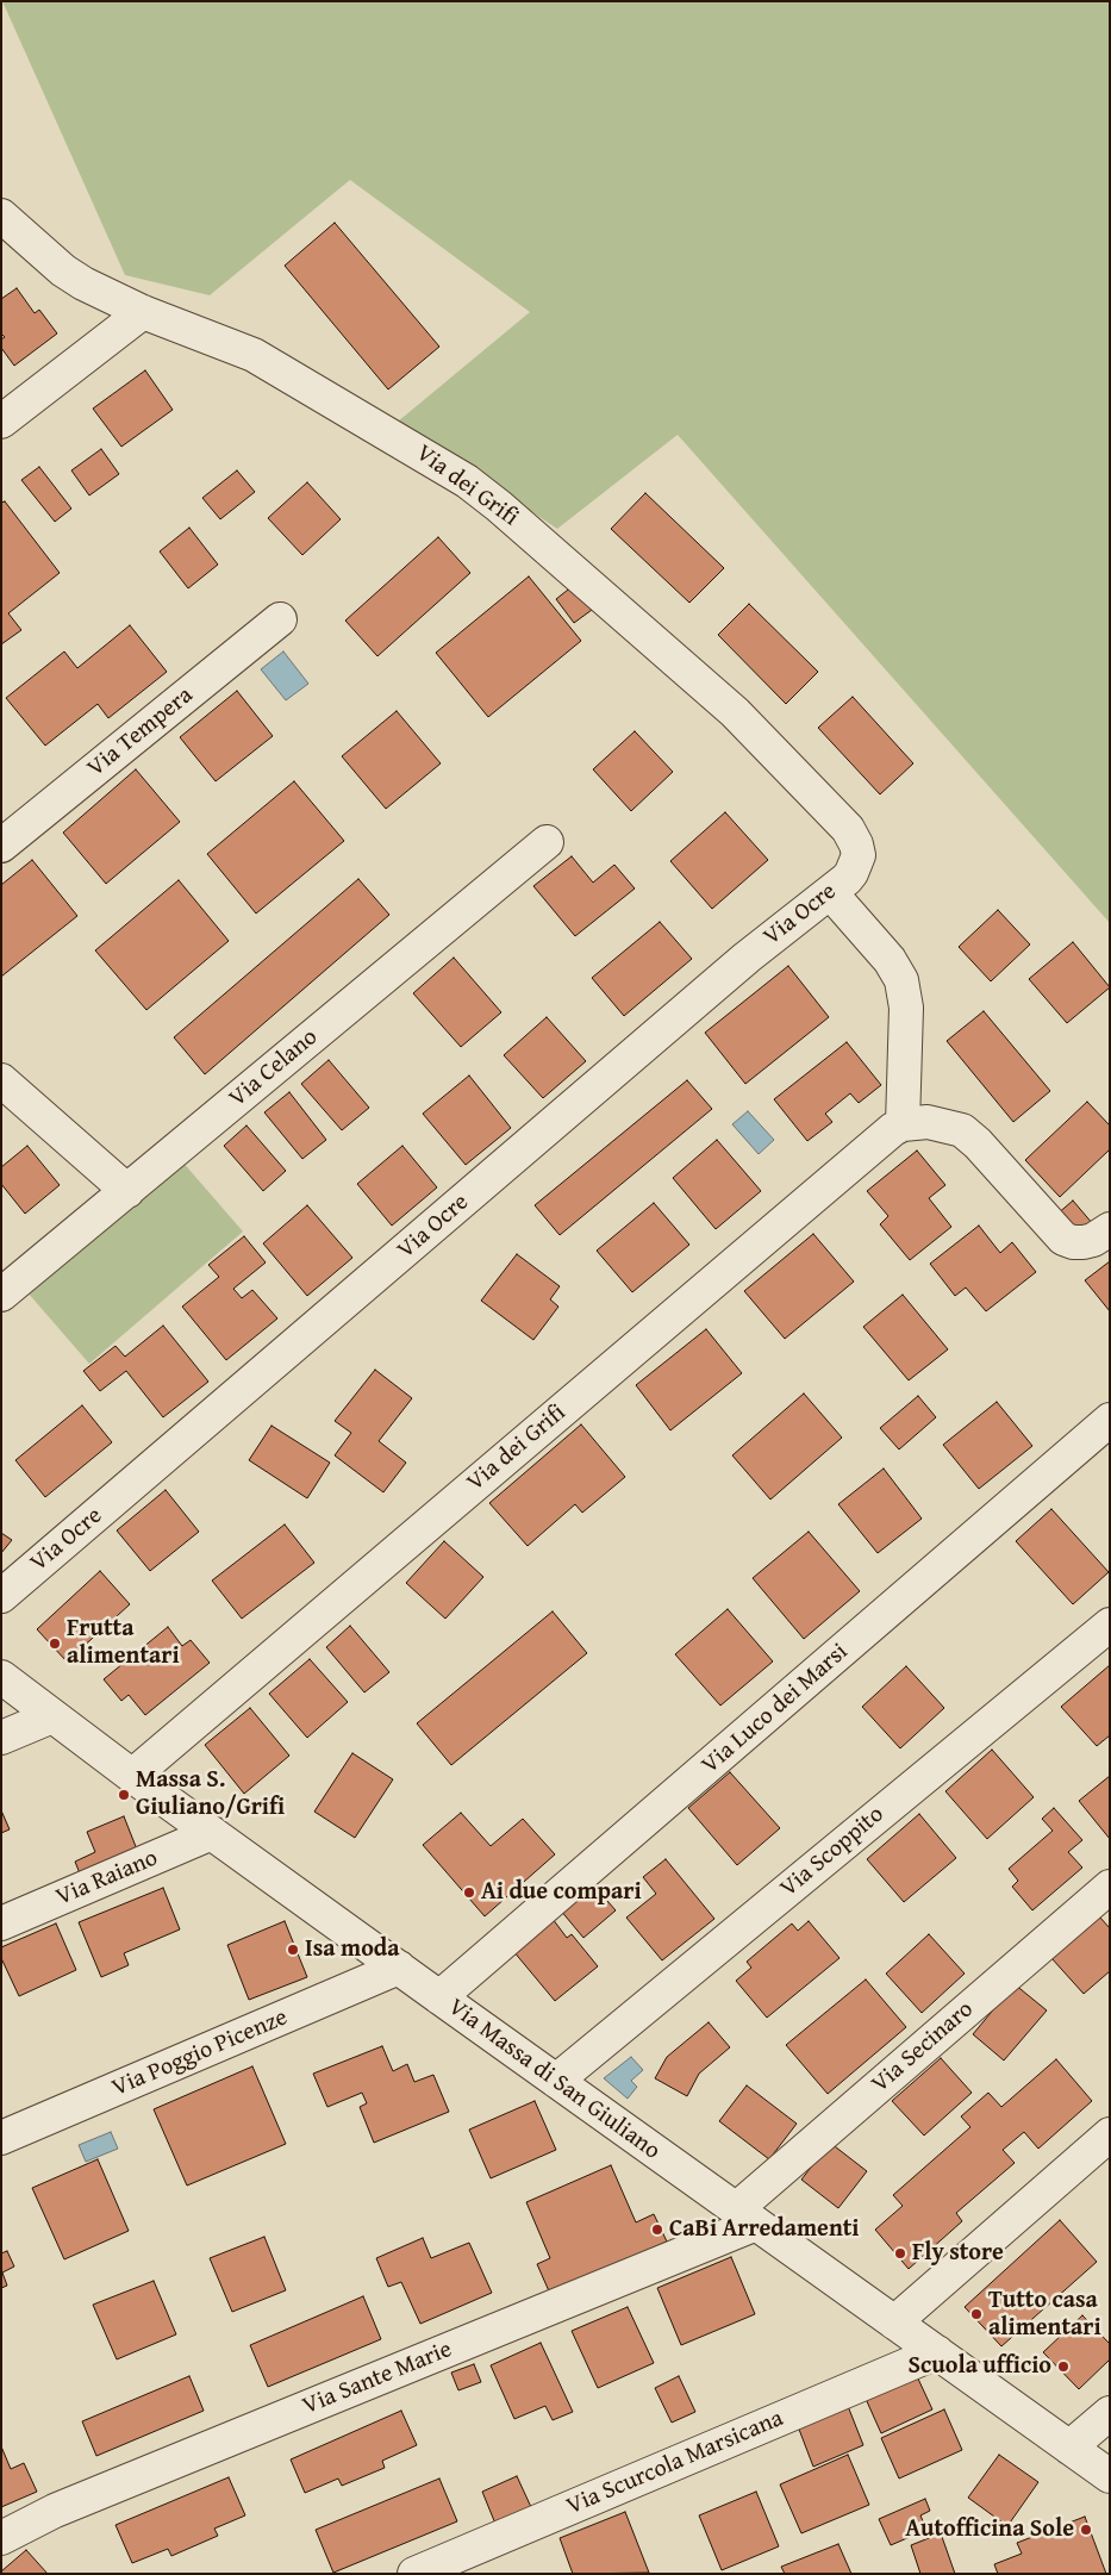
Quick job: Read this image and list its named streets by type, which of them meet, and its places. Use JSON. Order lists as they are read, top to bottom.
{
  "streets": {
    "street": [
      "Via dei Grifi",
      "Via Tempera",
      "Via Ocre",
      "Via Celano",
      "Via Luco dei Marsi",
      "Via Scoppito",
      "Via Raiano",
      "Via Secinaro",
      "Via Poggio Picenze",
      "Via Massa di San Giuliano",
      "Via Sante Marie",
      "Via Scurcola Marsicana"
    ]
  },
  "crossings": [
    ["Via dei Grifi", "Via Ocre"],
    ["Via dei Grifi", "Via Massa di San Giuliano"],
    ["Via Luco dei Marsi", "Via Massa di San Giuliano"],
    ["Via Scoppito", "Via Massa di San Giuliano"],
    ["Via Raiano", "Via Massa di San Giuliano"],
    ["Via Secinaro", "Via Massa di San Giuliano"],
    ["Via Secinaro", "Via Sante Marie"],
    ["Via Poggio Picenze", "Via Massa di San Giuliano"],
    ["Via Massa di San Giuliano", "Via Sante Marie"],
    ["Via Massa di San Giuliano", "Via Scurcola Marsicana"]
  ],
  "places": [
    "Frutta alimentari",
    "Massa S. Giuliano/Grifi",
    "Ai due compari",
    "Isa moda",
    "CaBi Arredamenti",
    "Fly store",
    "Tutto casa alimentari",
    "Scuola ufficio",
    "Autofficina Sole"
  ]
}
